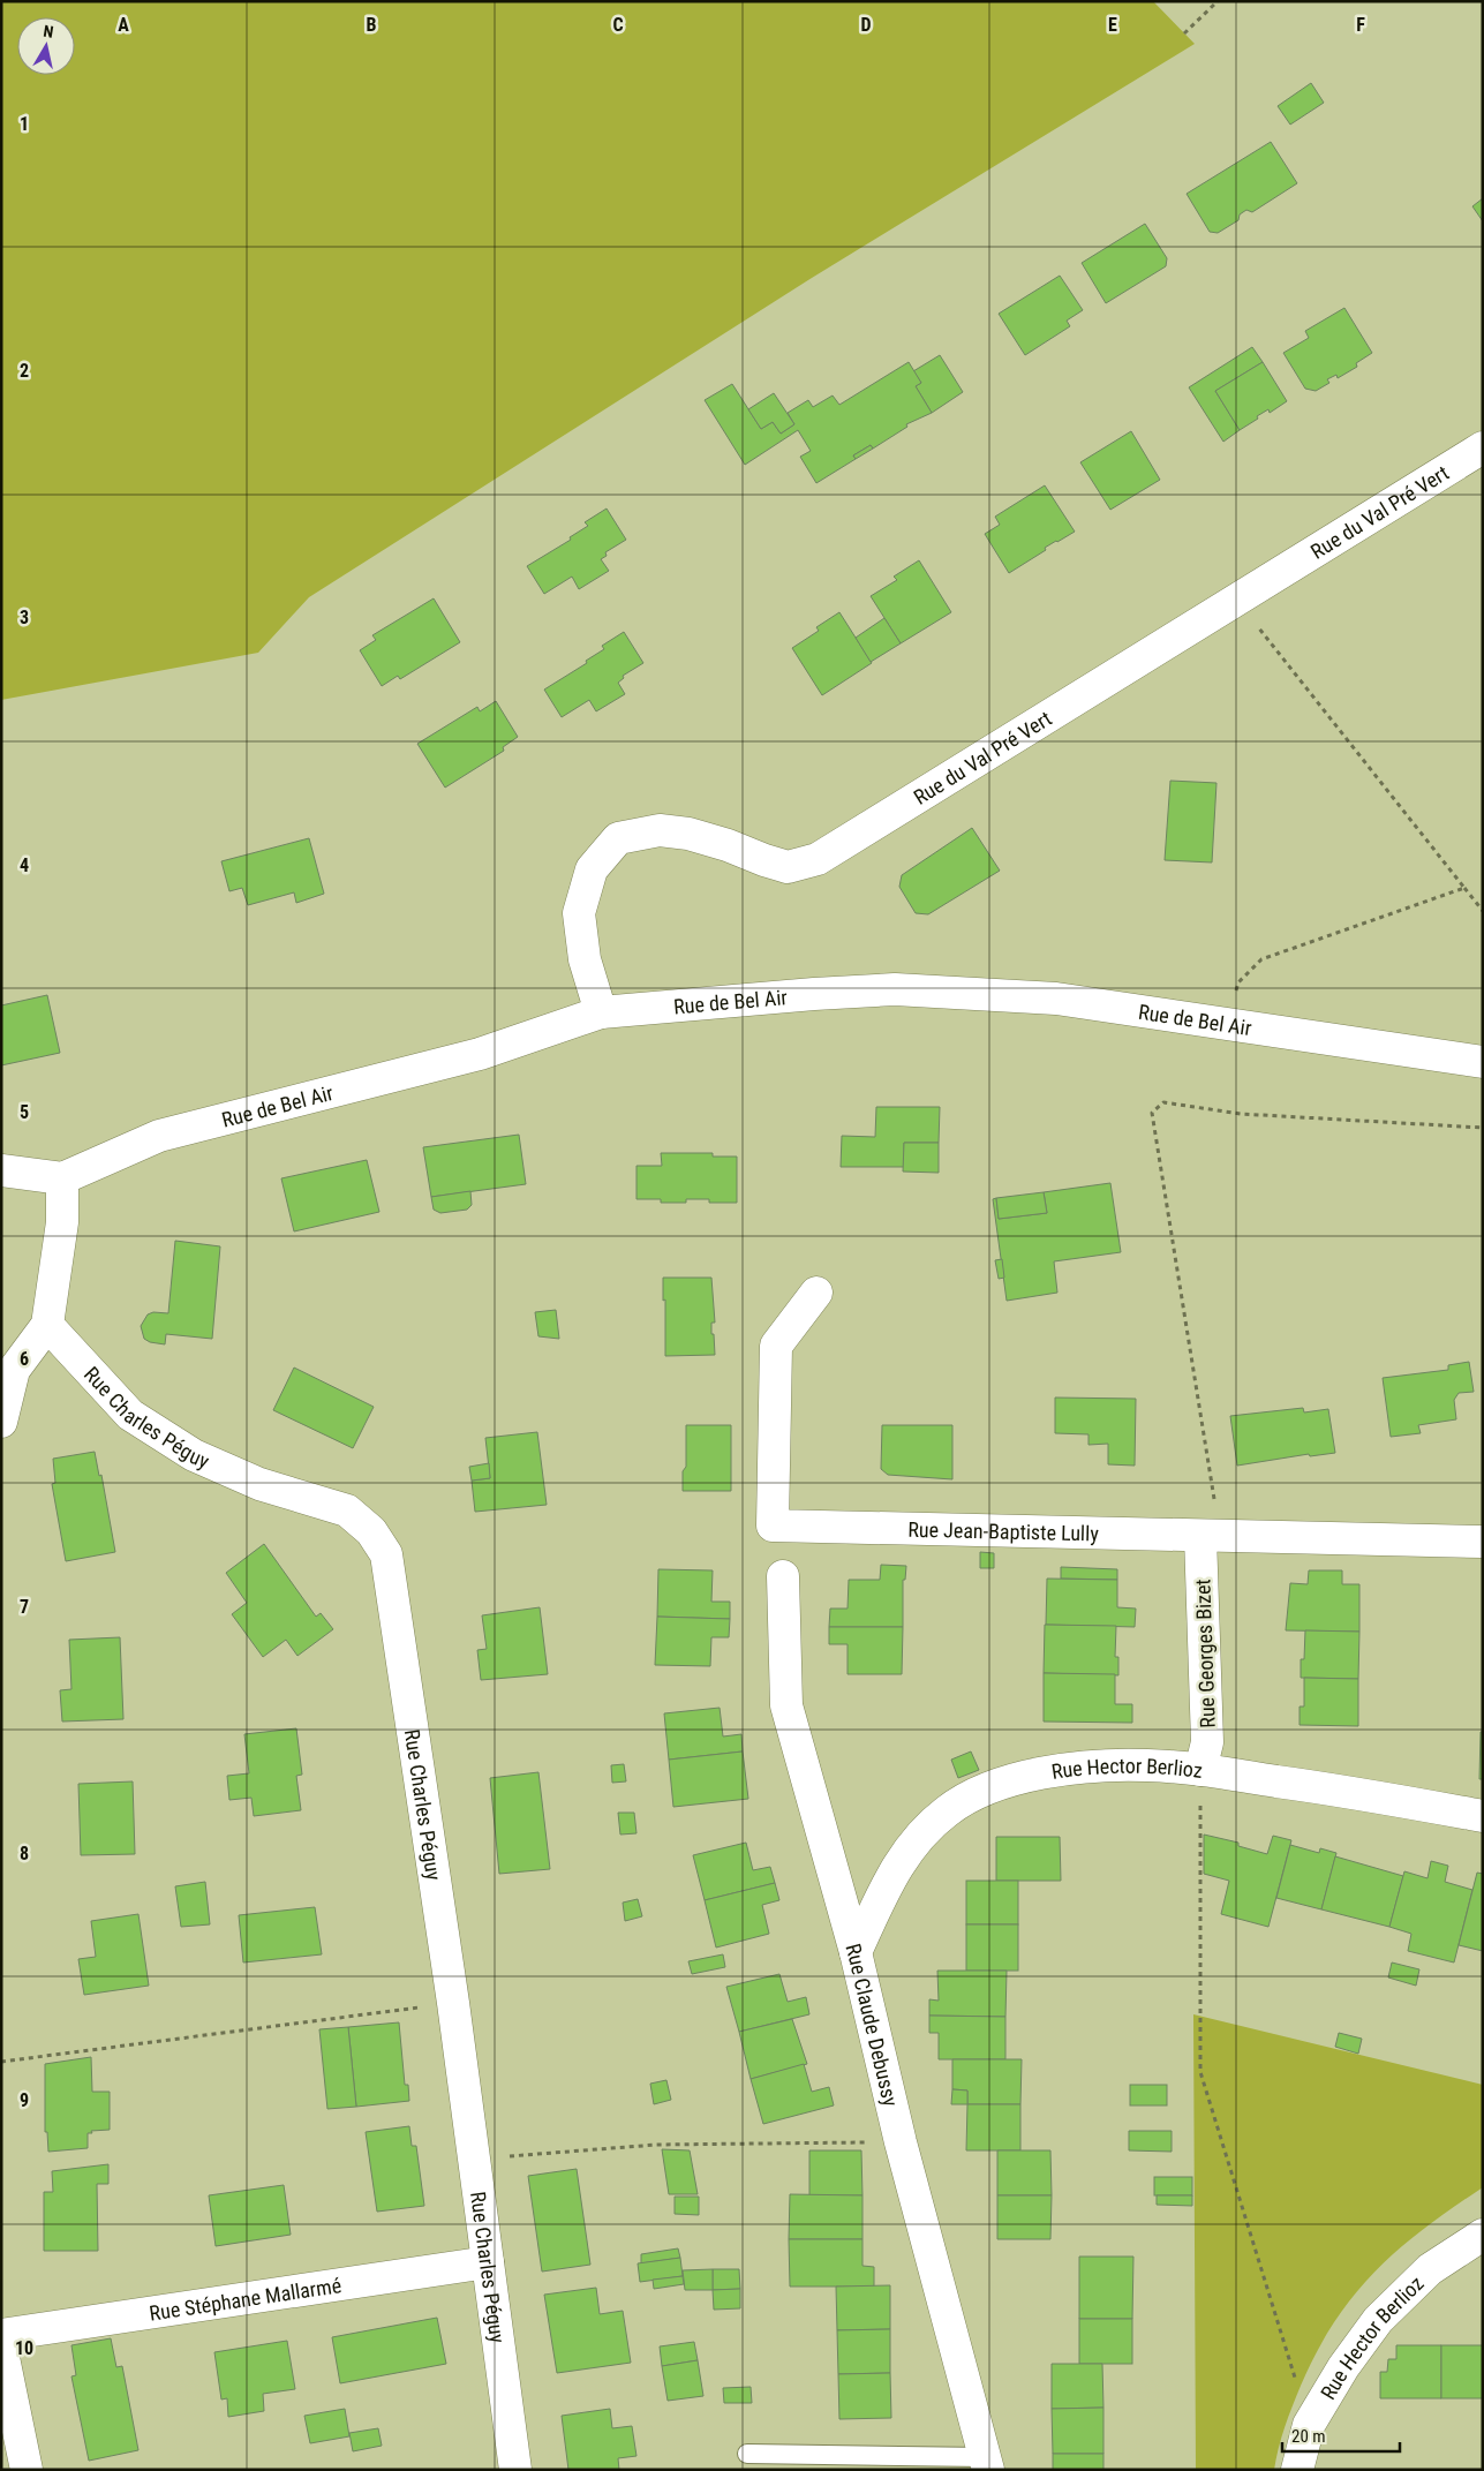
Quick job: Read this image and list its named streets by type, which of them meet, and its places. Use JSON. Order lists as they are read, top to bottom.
{
  "streets": {
    "street": [
      "Rue du Val Pré Vert",
      "Rue de Bel Air",
      "Rue Charles Péguy",
      "Rue Jean-Baptiste Lully",
      "Rue Georges Bizet",
      "Rue Hector Berlioz",
      "Rue Claude Debussy",
      "Rue Stéphane Mallarmé"
    ]
  },
  "crossings": [
    ["Rue du Val Pré Vert", "Rue de Bel Air"],
    ["Rue Charles Péguy", "Rue Stéphane Mallarmé"],
    ["Rue Jean-Baptiste Lully", "Rue Georges Bizet"],
    ["Rue Georges Bizet", "Rue Hector Berlioz"],
    ["Rue Hector Berlioz", "Rue Claude Debussy"]
  ],
  "scale_bar": "20 m",
  "north": "top",
  "grid": {
    "columns": [
      "A",
      "B",
      "C",
      "D",
      "E",
      "F"
    ],
    "rows": [
      "1",
      "2",
      "3",
      "4",
      "5",
      "6",
      "7",
      "8",
      "9",
      "10"
    ]
  }
}
